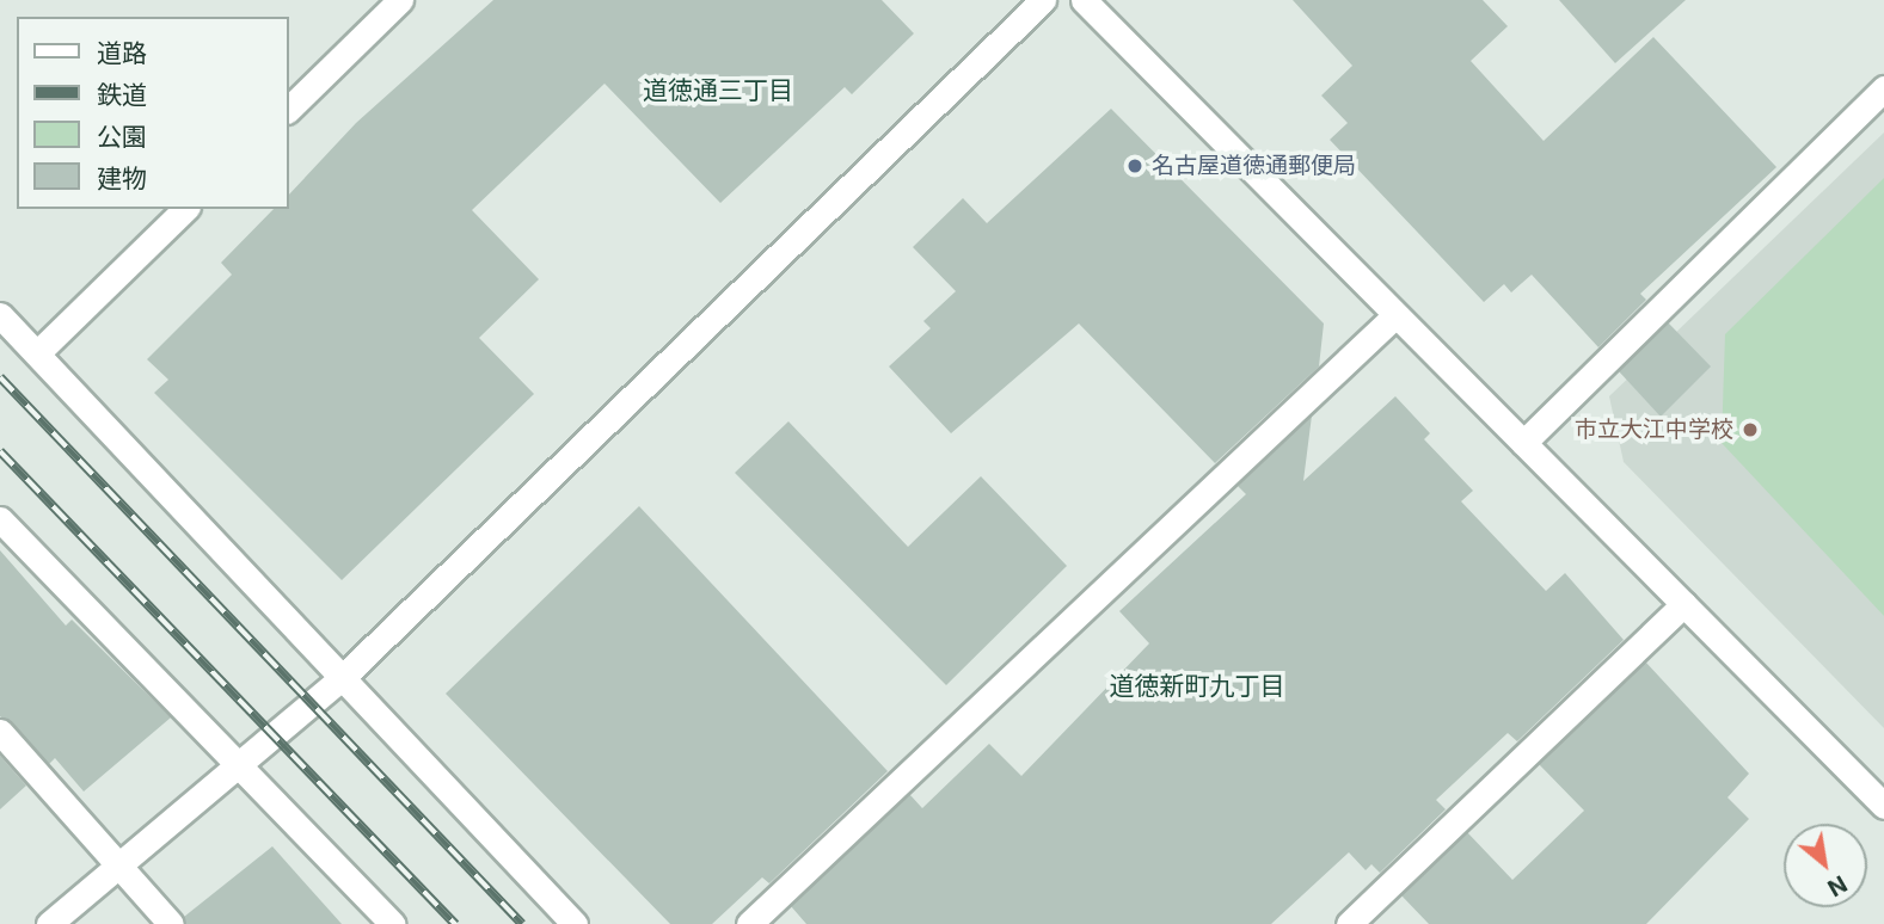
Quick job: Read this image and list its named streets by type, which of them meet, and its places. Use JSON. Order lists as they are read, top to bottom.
{
  "districts": ["道徳通三丁目", "道徳新町九丁目"],
  "places": ["名古屋道徳通郵便局", "市立大江中学校"],
  "legend": [
    "道路",
    "鉄道",
    "公園",
    "建物"
  ],
  "north": "bottom right"
}
